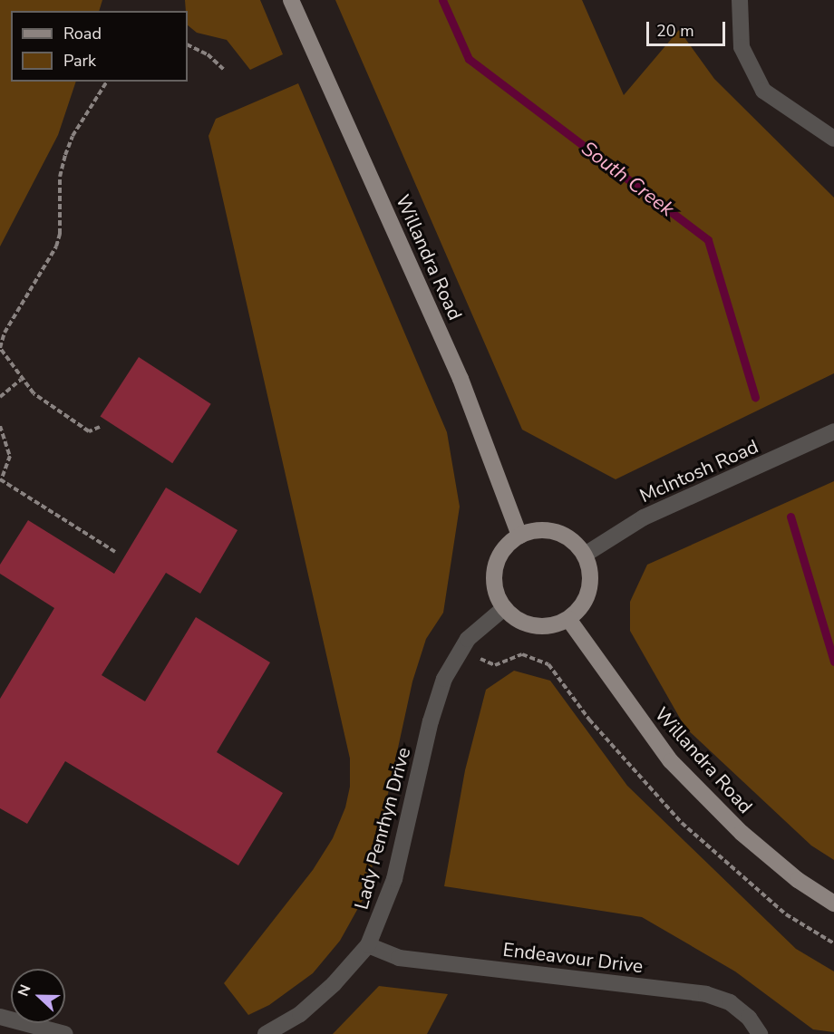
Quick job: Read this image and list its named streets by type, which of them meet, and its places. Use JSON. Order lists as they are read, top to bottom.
{
  "streets": {
    "main road": ["Willandra Road"],
    "street": ["McIntosh Road", "Lady Penrhyn Drive", "Endeavour Drive"]
  },
  "crossings": [
    ["Willandra Road", "McIntosh Road"],
    ["Willandra Road", "Lady Penrhyn Drive"],
    ["McIntosh Road", "Lady Penrhyn Drive"],
    ["Lady Penrhyn Drive", "Endeavour Drive"]
  ],
  "water": ["South Creek"],
  "legend": ["Road", "Park"],
  "scale_bar": "20 m",
  "north": "left"
}
